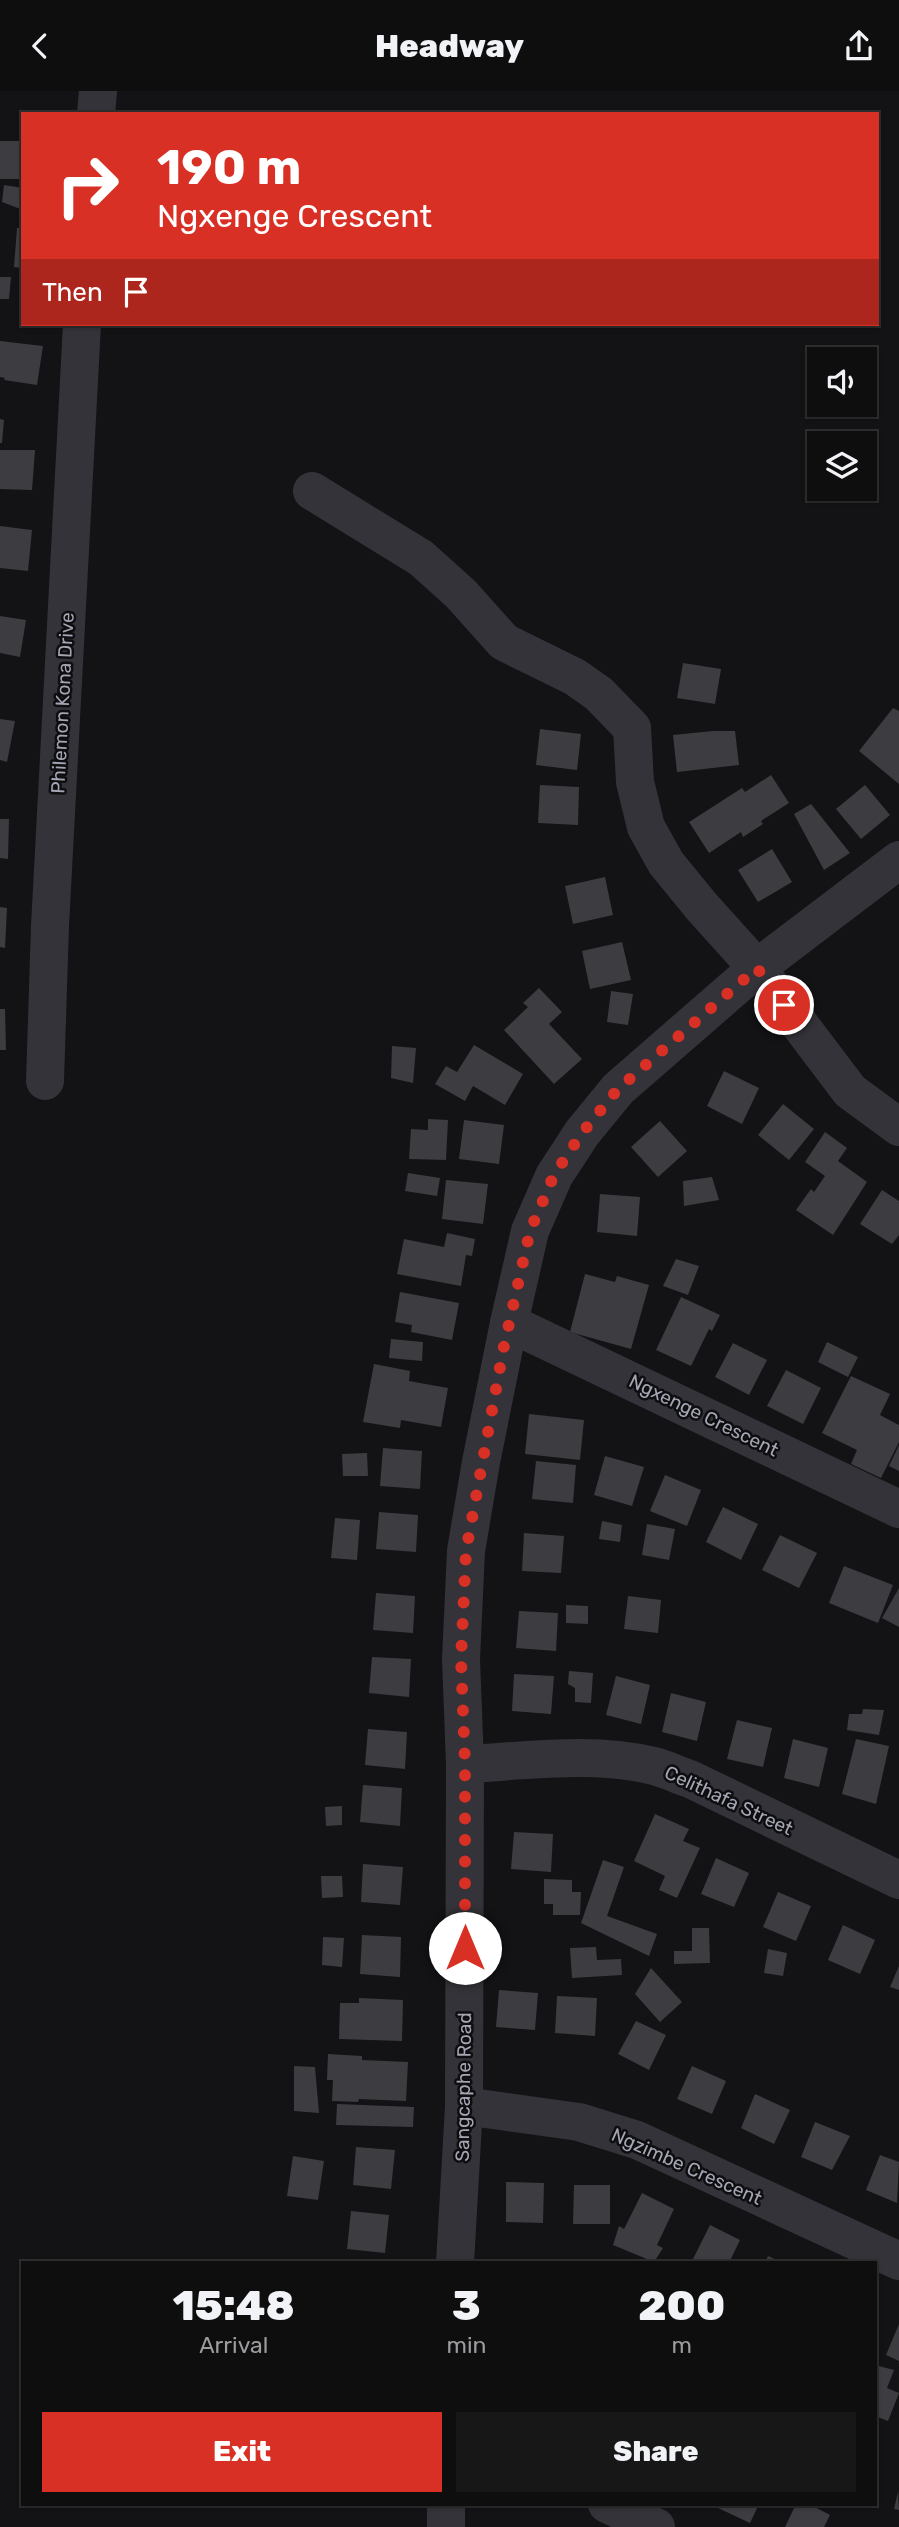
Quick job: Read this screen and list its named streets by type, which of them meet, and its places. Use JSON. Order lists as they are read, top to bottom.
{
  "streets": {
    "street": [
      "Philemon Kona Drive",
      "Ngxenge Crescent",
      "Celithafa Street",
      "Sangcaphe Road",
      "Ngzimbe Crescent"
    ]
  },
  "crossings": [
    ["Ngxenge Crescent", "Sangcaphe Road"],
    ["Celithafa Street", "Sangcaphe Road"],
    ["Sangcaphe Road", "Ngzimbe Crescent"]
  ],
  "page": {
    "header": "Headway",
    "turn": ["190 m", "Ngxenge Crescent"],
    "then": "Then",
    "eta": [
      "15:48",
      "Arrival",
      "3",
      "min",
      "200",
      "m"
    ],
    "buttons": ["Exit", "Share"]
  }
}
